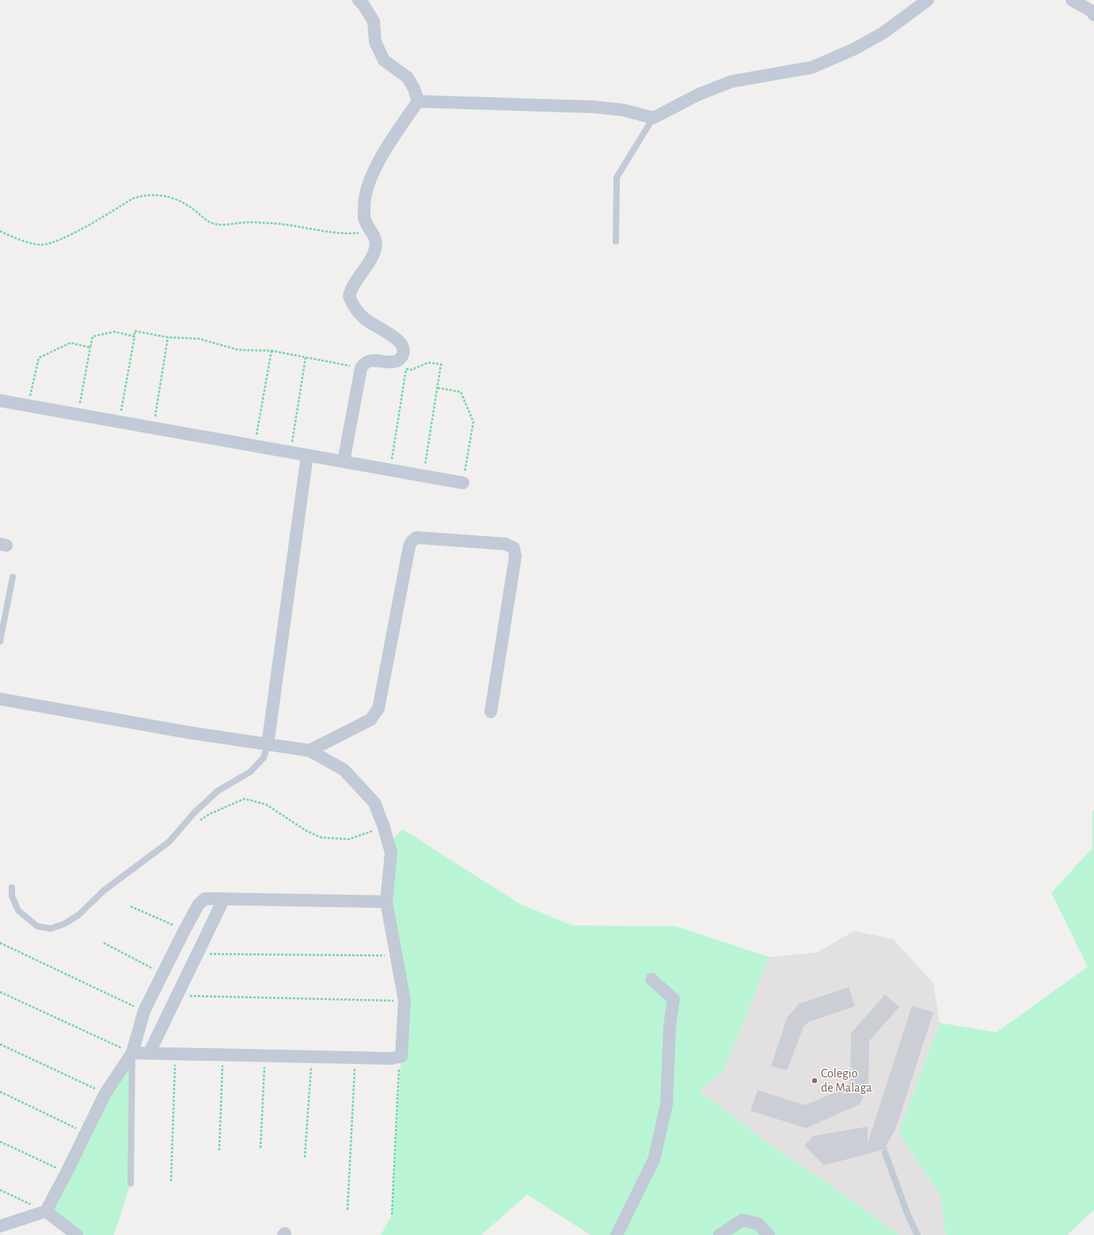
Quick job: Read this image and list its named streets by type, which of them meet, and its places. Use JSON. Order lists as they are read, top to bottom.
{
  "places": ["Colegio de Malaga"]
}
